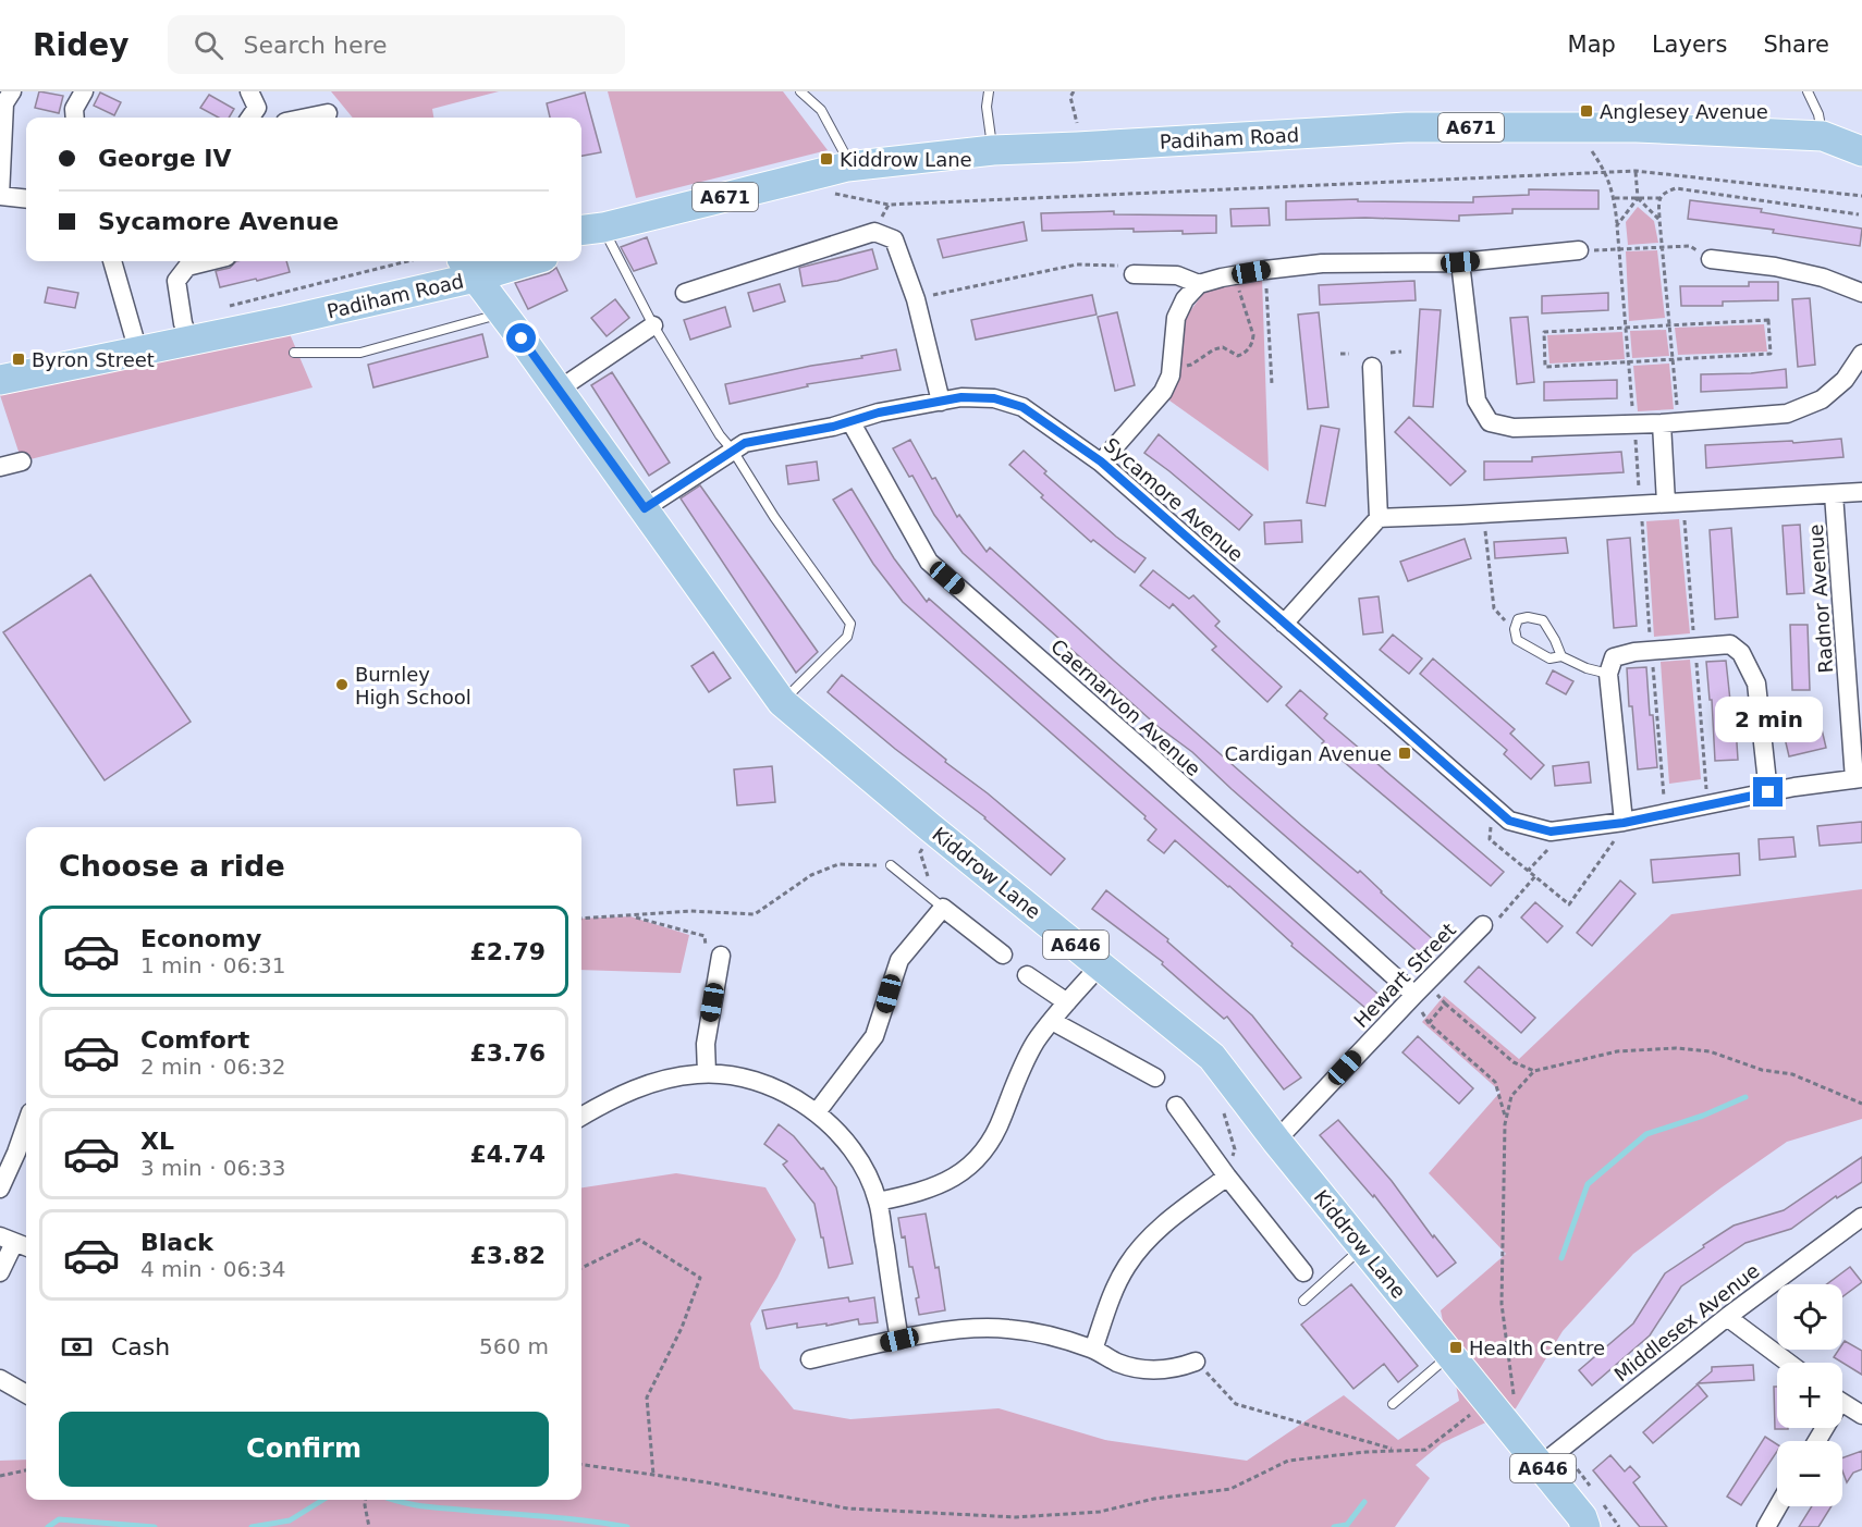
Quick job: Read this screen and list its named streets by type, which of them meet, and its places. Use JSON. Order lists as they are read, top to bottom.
{
  "streets": {
    "main road": [
      "A671",
      "Padiham Road",
      "Kiddrow Lane",
      "A646"
    ],
    "street": [
      "Sycamore Avenue",
      "Radnor Avenue",
      "Caernarvon Avenue",
      "Hewart Street",
      "Middlesex Avenue"
    ]
  },
  "crossings": [
    ["Padiham Road", "Kiddrow Lane"],
    ["Sycamore Avenue", "Radnor Avenue"],
    ["Sycamore Avenue", "Caernarvon Avenue"],
    ["Sycamore Avenue", "Kiddrow Lane"],
    ["Caernarvon Avenue", "Hewart Street"],
    ["Kiddrow Lane", "Hewart Street"],
    ["Kiddrow Lane", "Middlesex Avenue"]
  ],
  "places": {
    "transit": [
      "Anglesey Avenue",
      "Kiddrow Lane",
      "Byron Street",
      "Cardigan Avenue",
      "Health Centre"
    ],
    "other": ["Burnley High School"]
  },
  "page": {
    "header": "Ridey",
    "search": "Search here",
    "nav": ["Map", "Layers", "Share"],
    "banner": ["George IV", "Sycamore Avenue"],
    "bubble": "2 min",
    "heading": "Choose a ride",
    "list": [
      {
        "name": "Economy",
        "note": "1 min · 06:31",
        "value": "£2.79"
      },
      {
        "name": "Comfort",
        "note": "2 min · 06:32",
        "value": "£3.76"
      },
      {
        "name": "XL",
        "note": "3 min · 06:33",
        "value": "£4.74"
      },
      {
        "name": "Black",
        "note": "4 min · 06:34",
        "value": "£3.82"
      }
    ],
    "map_buttons": ["+", "−"],
    "pay": ["Cash", "560 m"],
    "buttons": "Confirm"
  }
}
